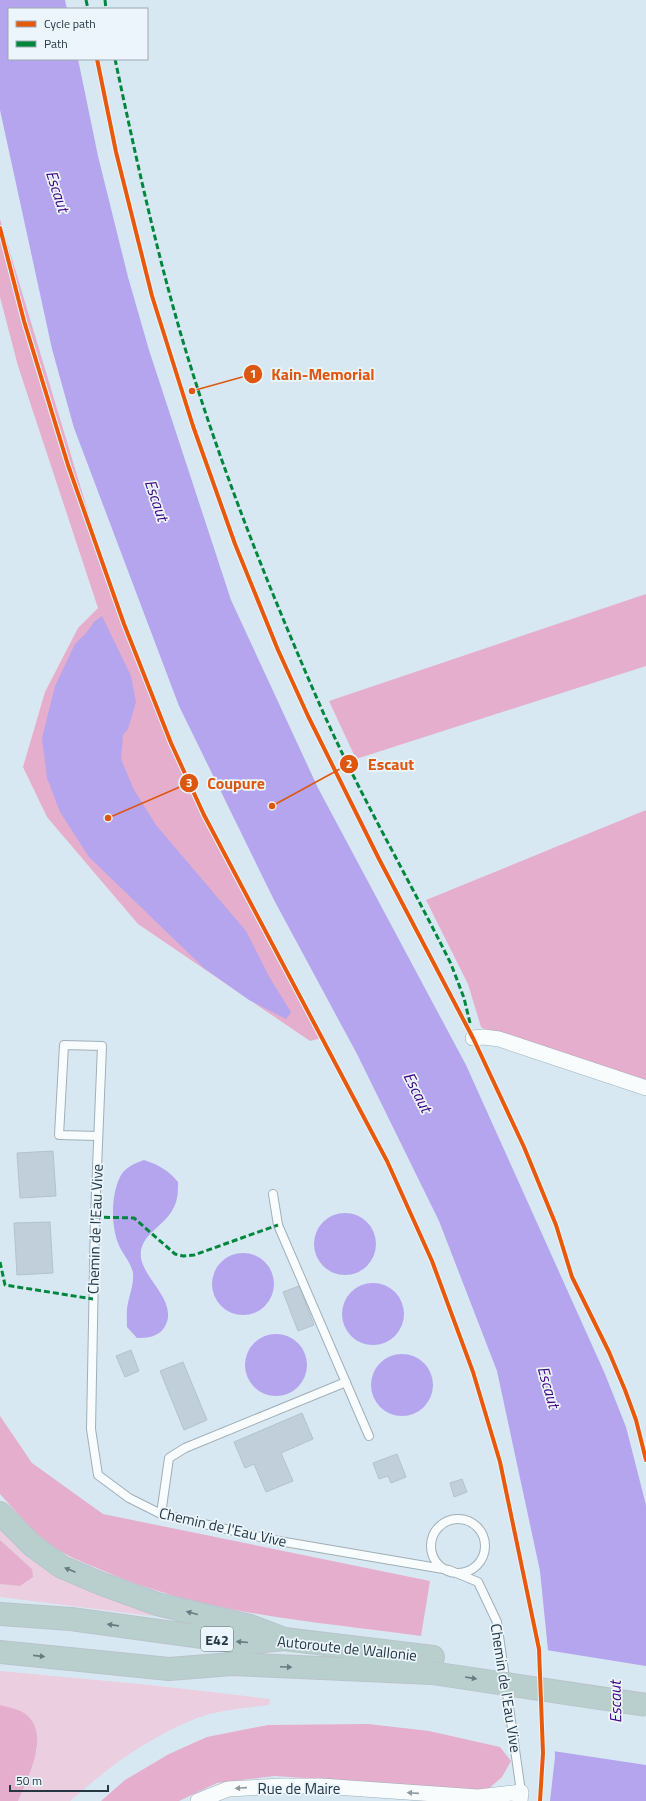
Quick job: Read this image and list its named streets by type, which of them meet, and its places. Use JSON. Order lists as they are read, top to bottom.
{
  "streets": {
    "highway": ["E42", "Autoroute de Wallonie"],
    "street": ["Rue de Maire"],
    "lane": ["Chemin de l'Eau Vive"]
  },
  "crossings": [
    ["Chemin de l'Eau Vive", "Rue de Maire"]
  ],
  "one_way": ["Rue de Maire"],
  "water": ["Escaut"],
  "places": ["Kain-Memorial", "Escaut", "Coupure"],
  "legend": ["Cycle path", "Path"],
  "scale_bar": "50 m"
}
